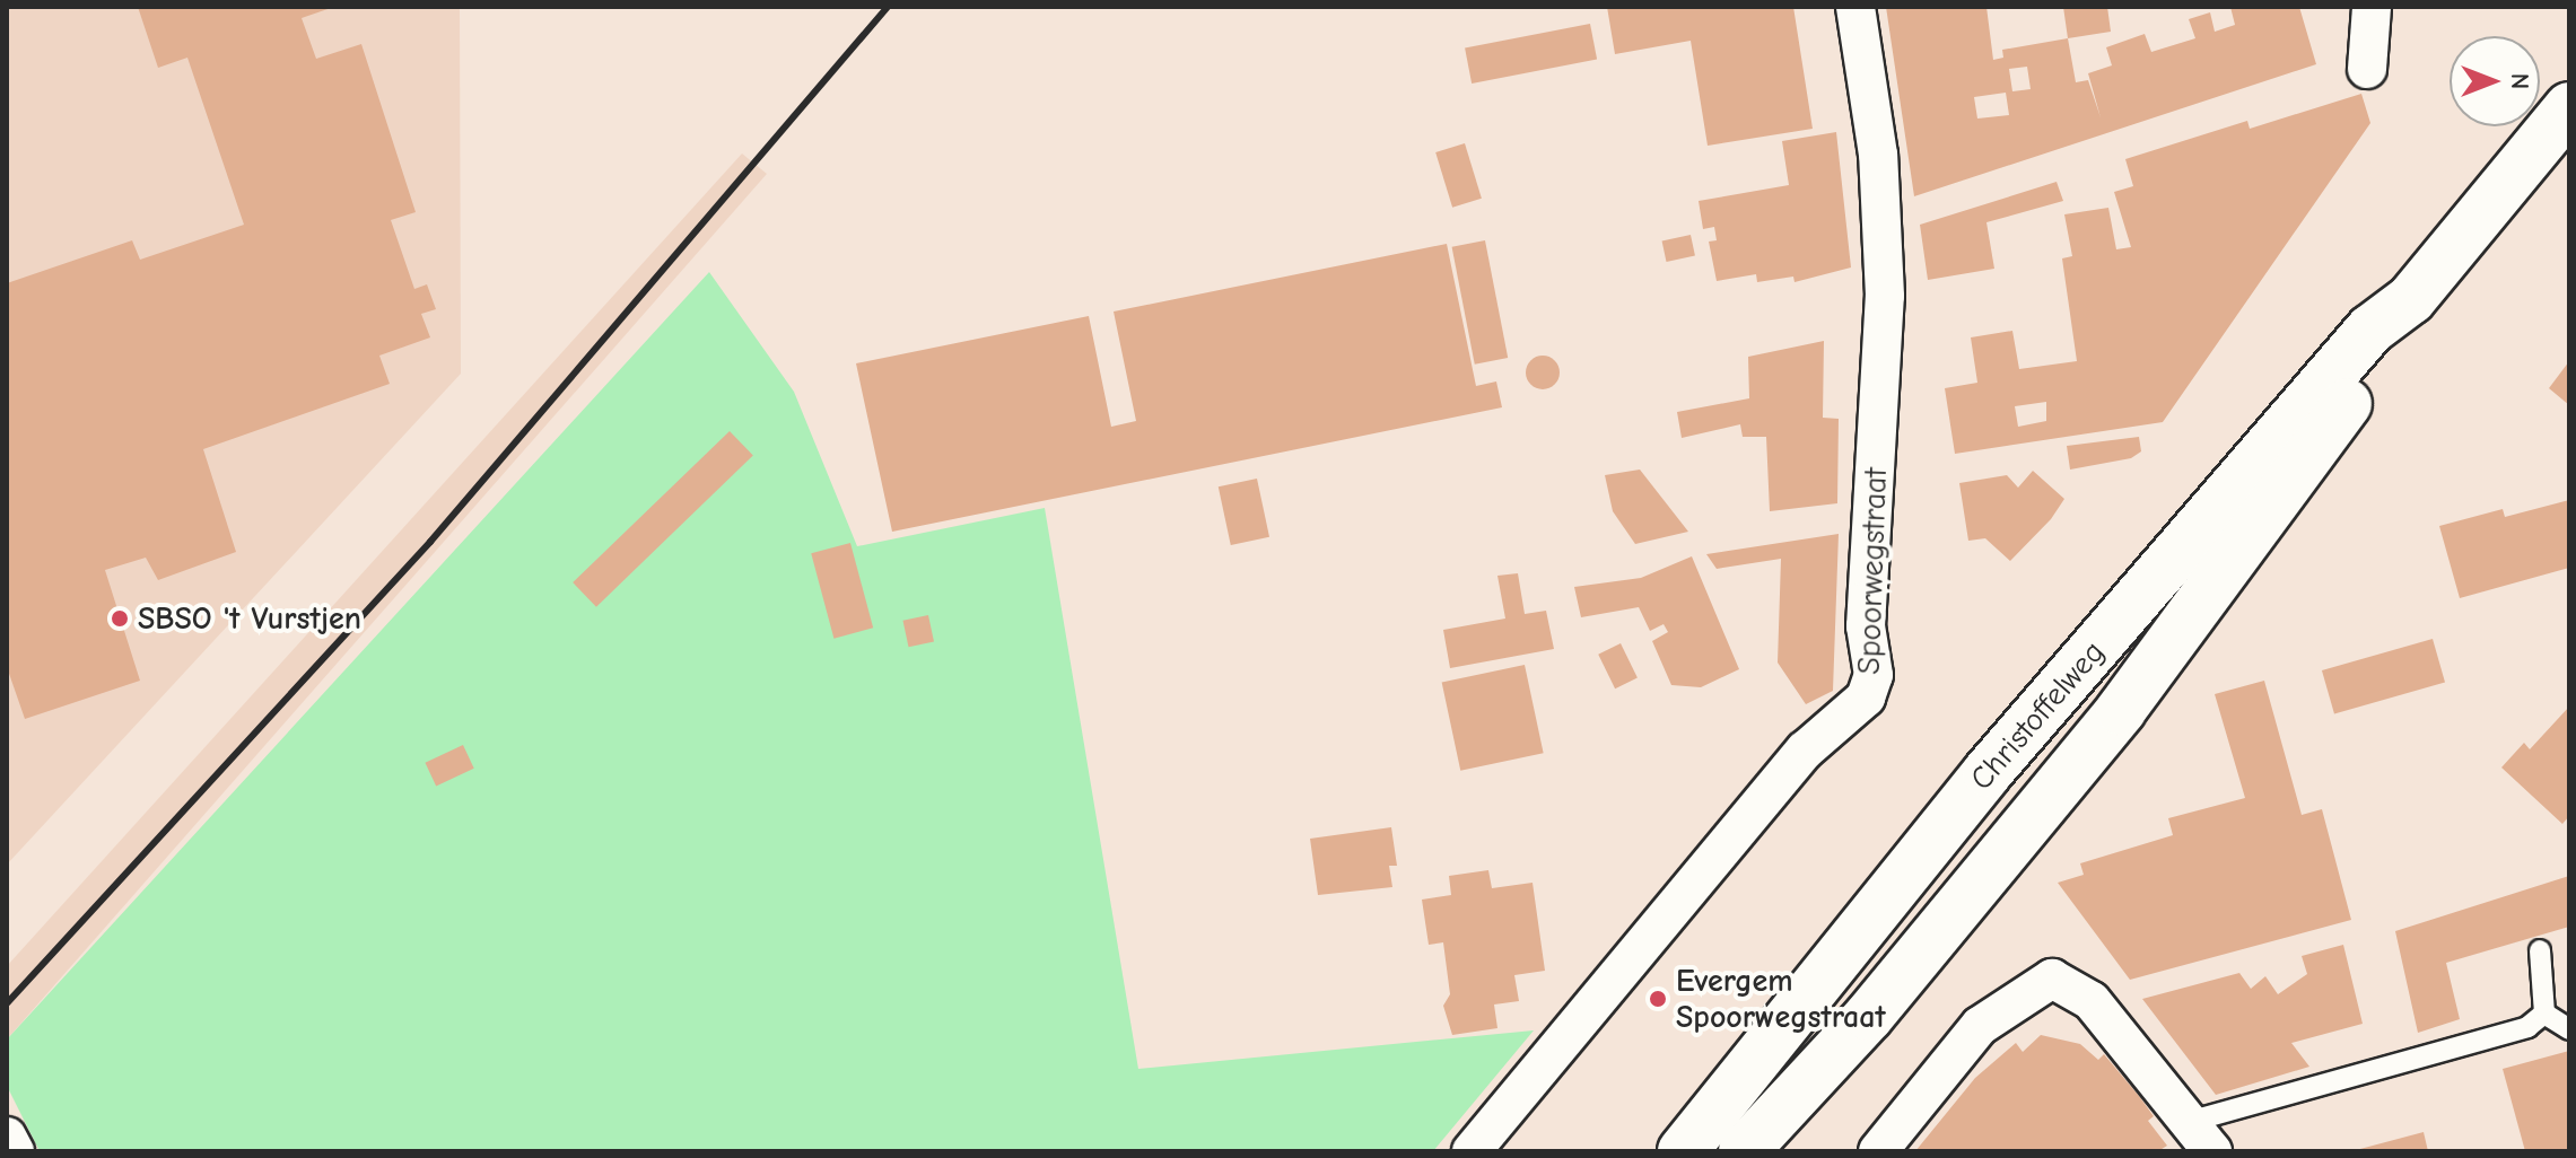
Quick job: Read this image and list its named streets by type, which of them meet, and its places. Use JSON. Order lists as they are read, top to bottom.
{
  "streets": {
    "main road": ["Christoffelweg"],
    "street": ["Spoorwegstraat"]
  },
  "places": ["SBSO 't Vurstjen", "Evergem Spoorwegstraat"],
  "north": "right"
}
